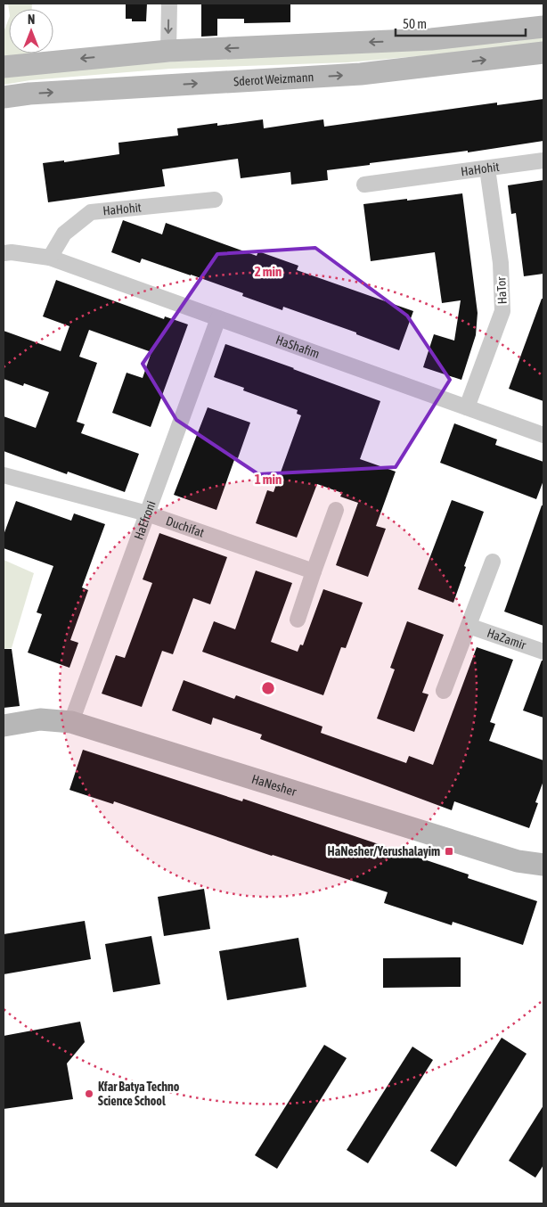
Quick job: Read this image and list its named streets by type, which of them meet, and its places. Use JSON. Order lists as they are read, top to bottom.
{
  "streets": {
    "street": [
      "Sderot Weizmann",
      "HaHohit",
      "HaTor",
      "HaShafim",
      "HaEfroni",
      "Duchifat",
      "HaZamir",
      "HaNesher"
    ]
  },
  "crossings": [
    ["HaHohit", "HaTor"],
    ["HaHohit", "HaShafim"],
    ["HaTor", "HaShafim"],
    ["HaShafim", "HaEfroni"],
    ["HaEfroni", "Duchifat"],
    ["HaEfroni", "HaNesher"]
  ],
  "places": {
    "transit": ["HaNesher/Yerushalayim"],
    "other": ["Kfar Batya Techno Science School"]
  },
  "scale_bar": "50 m",
  "north": "top",
  "rings": ["2 min", "1 min"]
}
